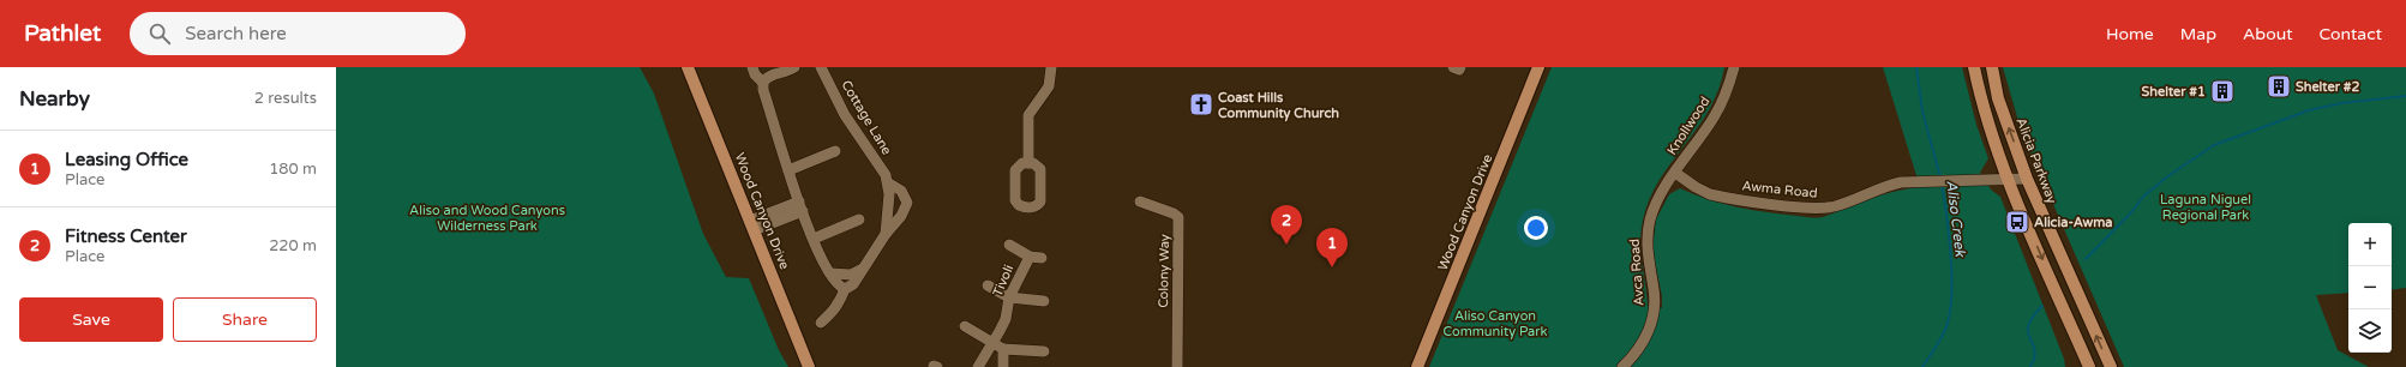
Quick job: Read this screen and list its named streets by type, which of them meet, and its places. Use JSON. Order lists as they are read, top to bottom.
{
  "streets": {
    "main road": ["Alicia Parkway", "Wood Canyon Drive"],
    "street": [
      "Cottage Lane",
      "Knollwood",
      "Awma Road",
      "Colony Way",
      "Avca Road",
      "Tivoli"
    ]
  },
  "crossings": [
    ["Knollwood", "Awma Road"],
    ["Knollwood", "Avca Road"],
    ["Alicia Parkway", "Awma Road"],
    ["Awma Road", "Avca Road"]
  ],
  "water": ["Aliso Creek"],
  "parks": ["Laguna Niguel Regional Park", "Aliso and Wood Canyons Wilderness Park", "Aliso Canyon Community Park"],
  "places": {
    "building": ["Shelter #2", "Shelter #1"],
    "church": ["Coast Hills Community Church"],
    "bus stop": ["Alicia-Awma"]
  },
  "page": {
    "header": "Pathlet",
    "search": "Search here",
    "nav": [
      "Home",
      "Map",
      "About",
      "Contact"
    ],
    "heading": ["Nearby", "2 results"],
    "list": [
      {
        "mark": "1",
        "name": "Leasing Office",
        "note": "Place",
        "value": "180 m"
      },
      {
        "mark": "2",
        "name": "Fitness Center",
        "note": "Place",
        "value": "220 m"
      }
    ],
    "pins": ["2", "1"],
    "map_buttons": ["+", "−"],
    "buttons": ["Save", "Share"]
  }
}
